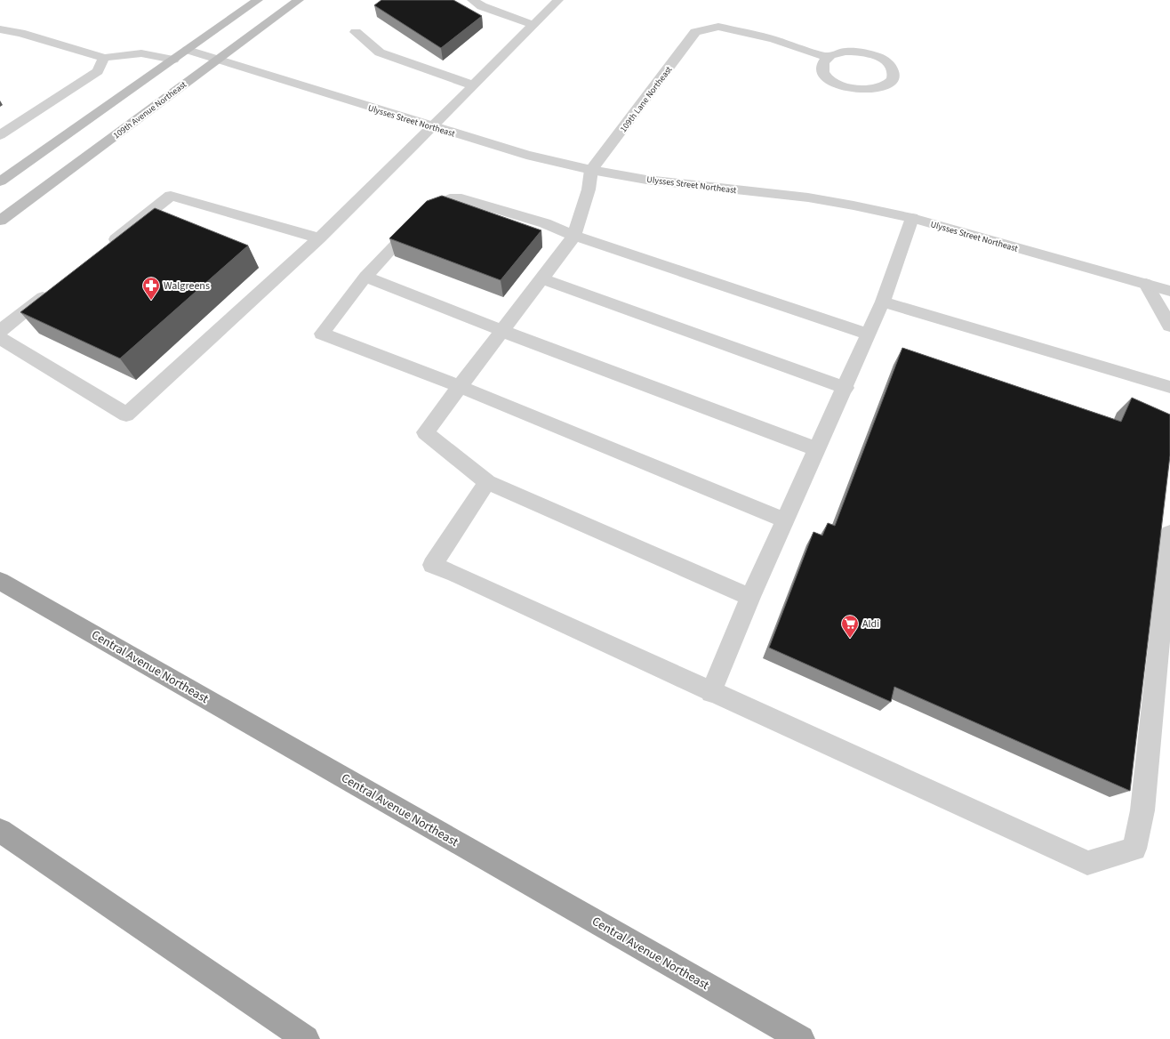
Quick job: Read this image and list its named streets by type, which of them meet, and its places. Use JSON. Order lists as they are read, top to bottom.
{
  "streets": {
    "highway": ["Central Avenue Northeast"],
    "main road": ["109th Avenue Northeast"],
    "street": ["109th Lane Northeast", "Ulysses Street Northeast"]
  },
  "crossings": [
    ["109th Lane Northeast", "Ulysses Street Northeast"],
    ["109th Avenue Northeast", "Ulysses Street Northeast"]
  ],
  "places": {
    "pharmacy": ["Walgreens"],
    "supermarket": ["Aldi"]
  }
}
